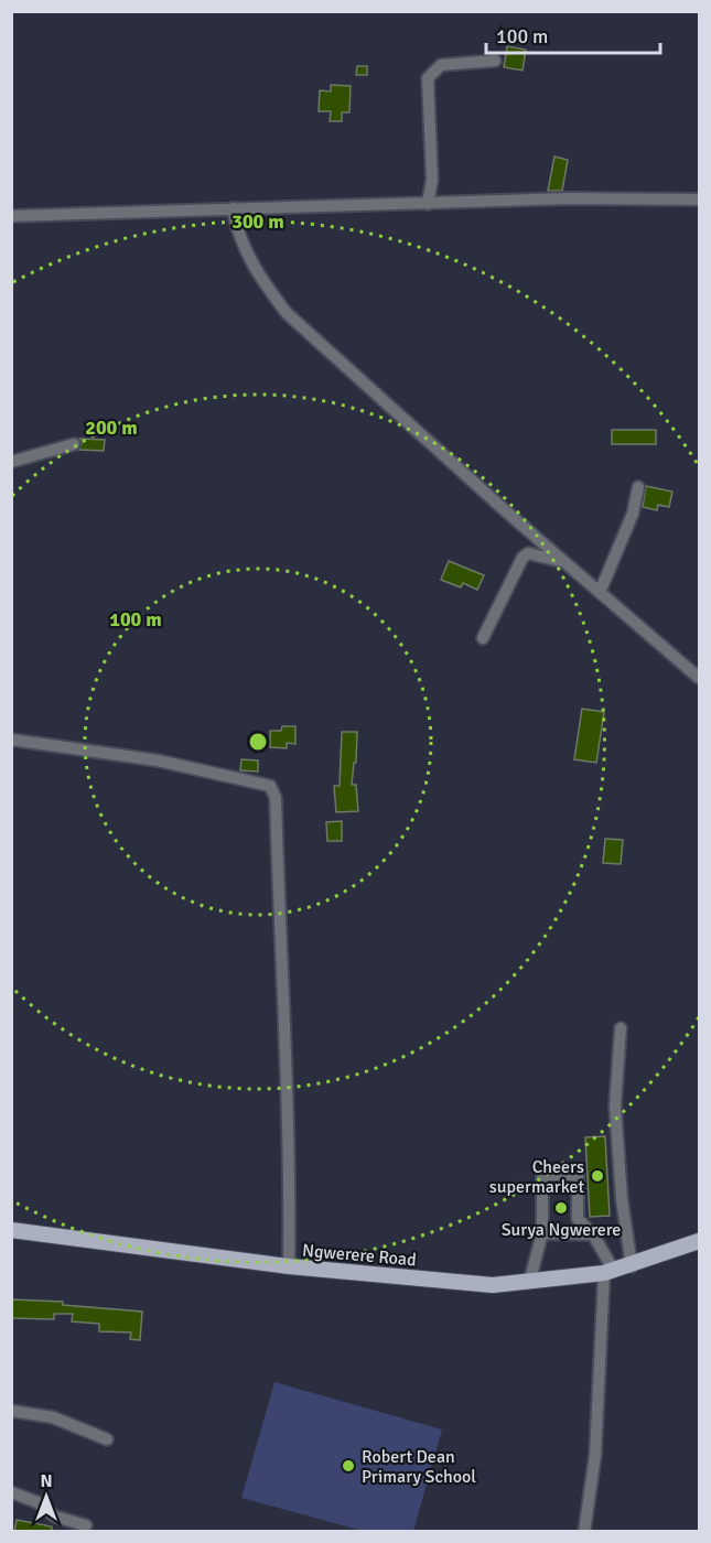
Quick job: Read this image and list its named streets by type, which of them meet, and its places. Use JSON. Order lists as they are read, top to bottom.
{
  "streets": {
    "main road": ["Ngwerere Road"]
  },
  "places": ["Cheers supermarket", "Surya Ngwerere", "Robert Dean Primary School"],
  "scale_bar": "100 m",
  "north": "top",
  "rings": ["300 m", "200 m", "100 m"]
}
